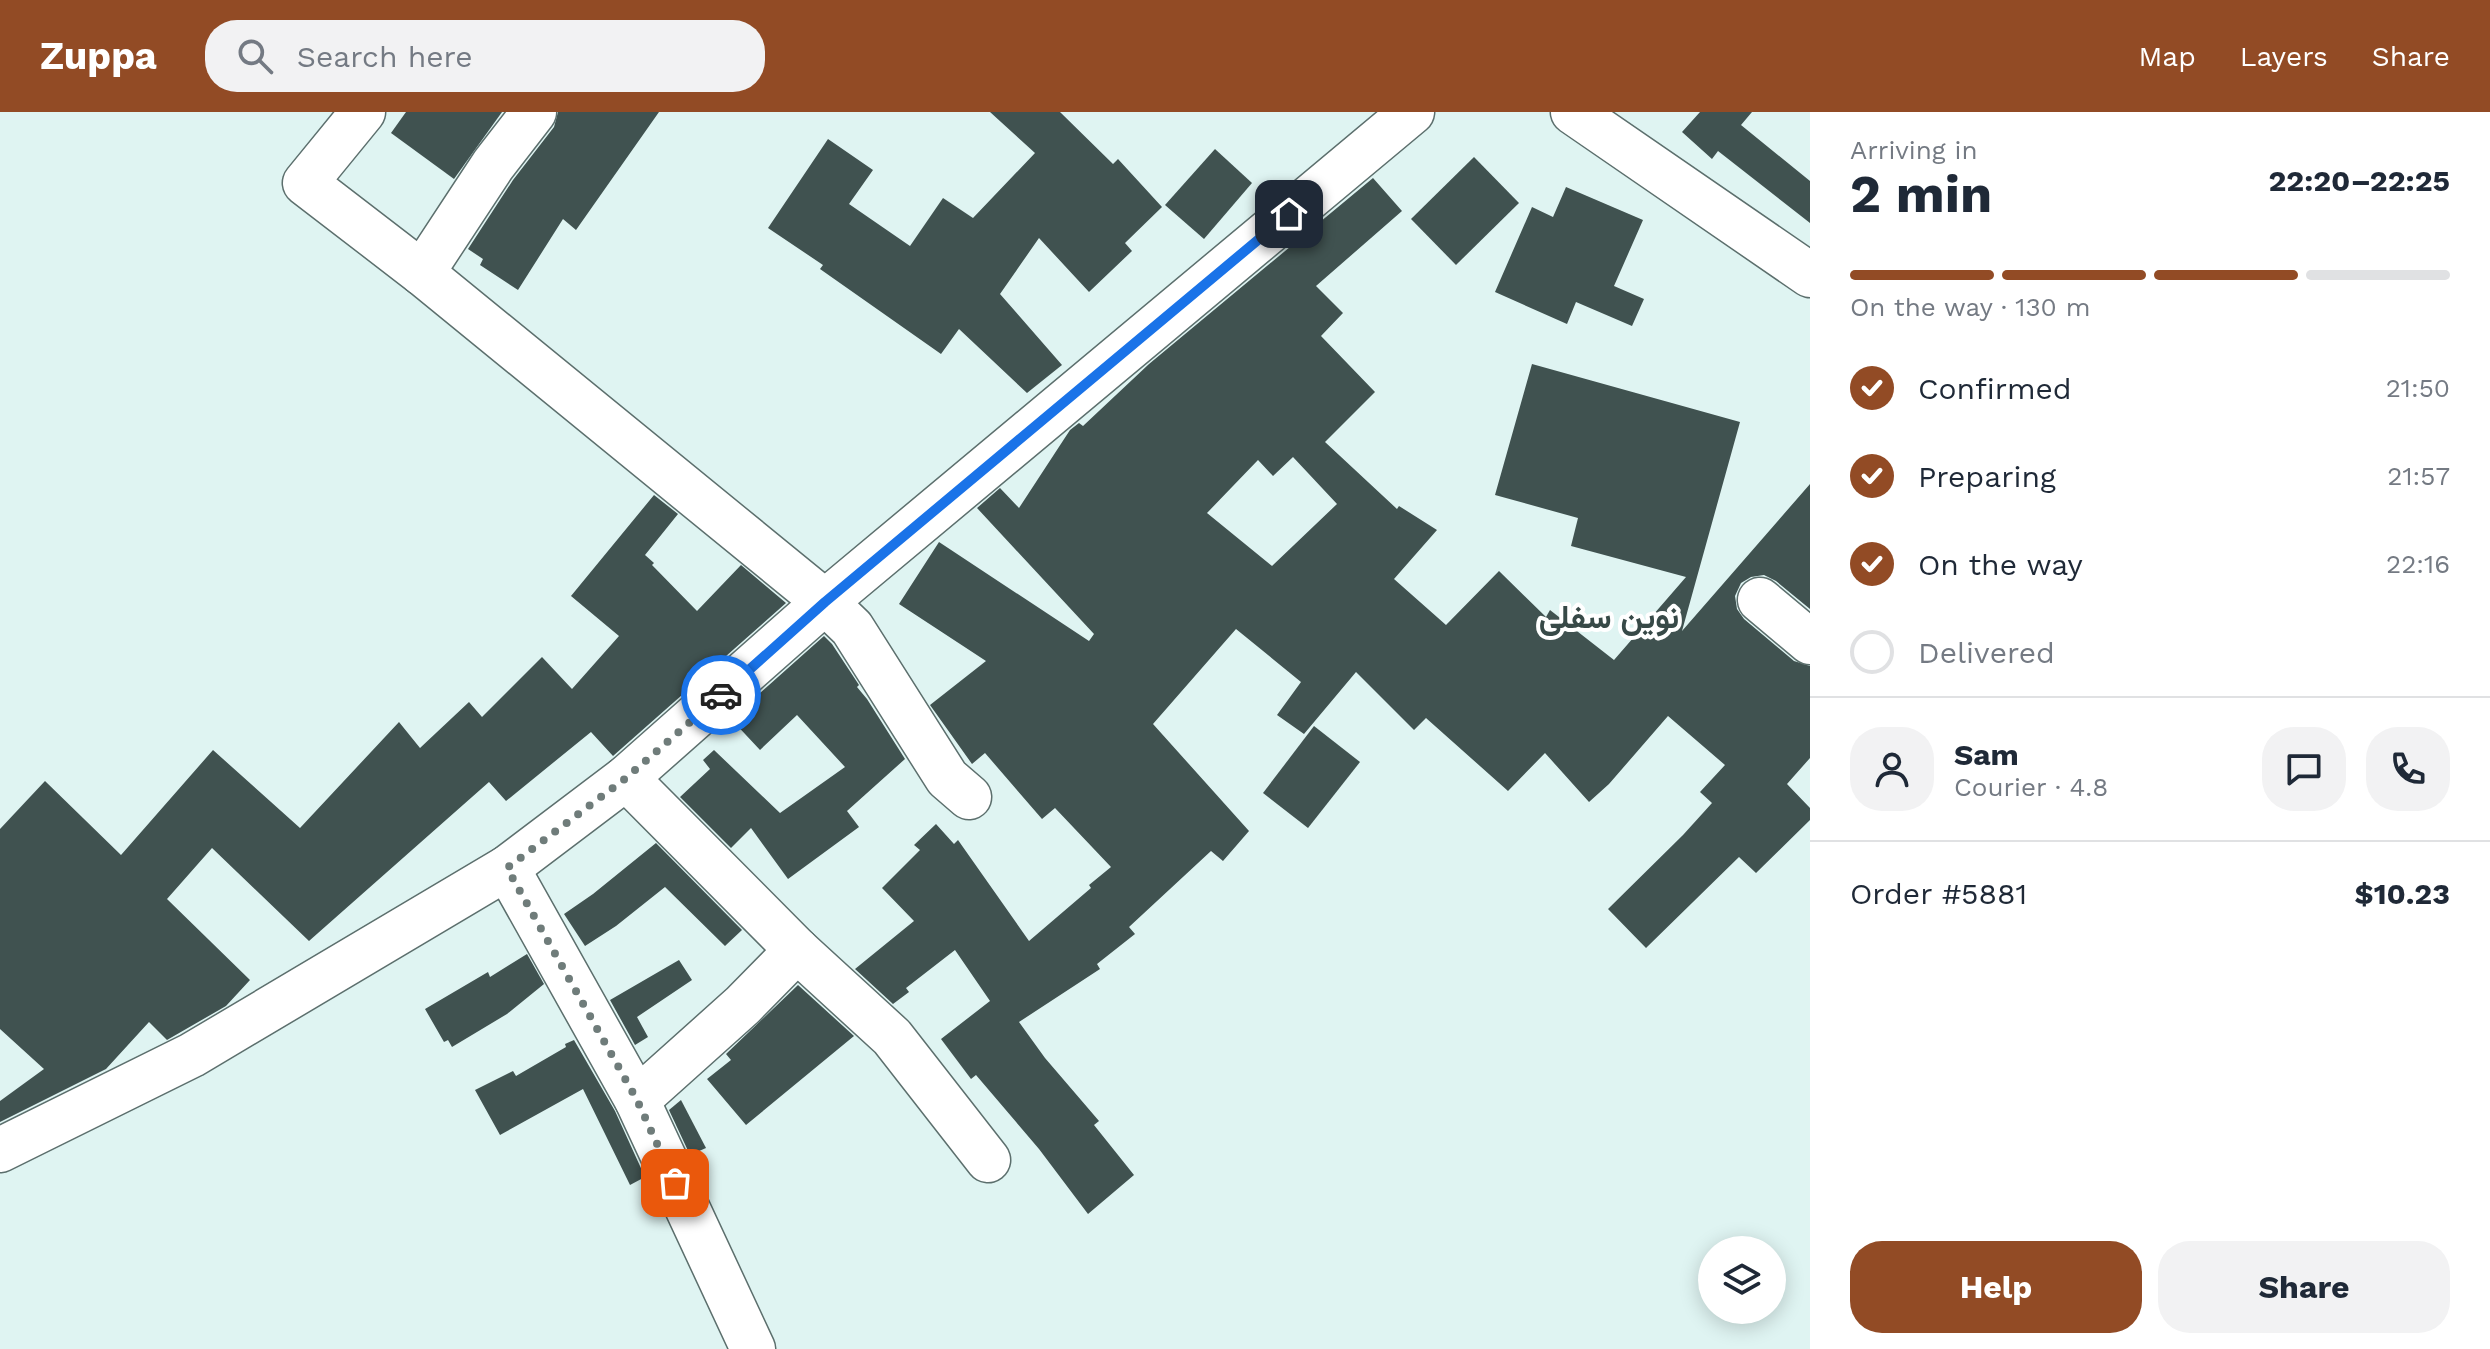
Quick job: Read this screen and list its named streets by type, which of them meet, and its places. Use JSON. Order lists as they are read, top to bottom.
{
  "districts": ["نوین سفلى"],
  "page": {
    "header": "Zuppa",
    "search": "Search here",
    "nav": ["Map", "Layers", "Share"],
    "heading": ["2 min", "Arriving in", "22:20–22:25"],
    "panel": [
      "Sam",
      "Courier · 4.8",
      "Order #5881",
      "$10.23"
    ],
    "bar": "On the way · 130 m",
    "list": [
      ["Confirmed", "21:50"],
      ["Preparing", "21:57"],
      ["On the way", "22:16"],
      "Delivered"
    ],
    "buttons": ["Help", "Share"]
  }
}
